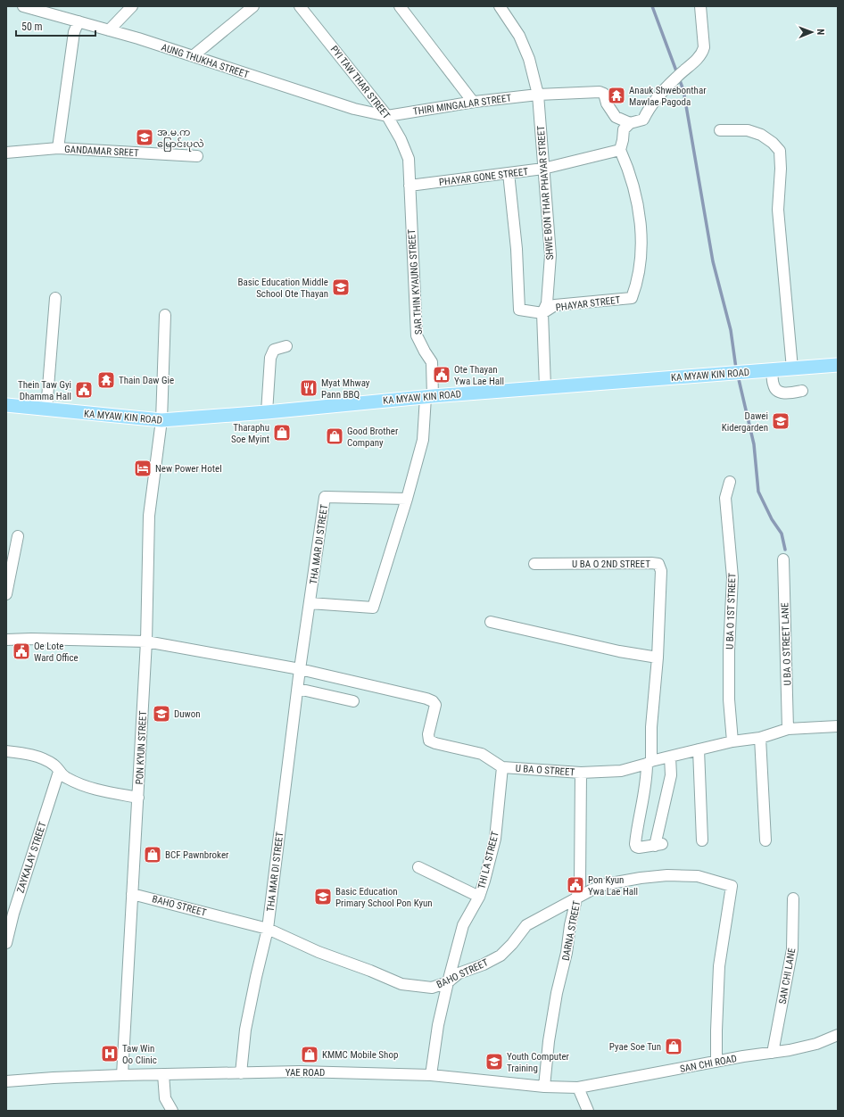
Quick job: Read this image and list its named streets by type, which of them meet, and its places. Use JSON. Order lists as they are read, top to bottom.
{
  "streets": {
    "main road": ["KA MYAW KIN ROAD"],
    "street": [
      "AUNG THUKHA STREET",
      "PYI TAW THAR STREET",
      "THIRI MINGALAR STREET",
      "GANDAMAR SREET",
      "PHAYAR GONE STREET",
      "SHWE BON THAR PHAYAR STREET",
      "SAR THIN KYAUNG STREET",
      "PHAYAR STREET",
      "THA MAR DI STREET",
      "U BA O 2ND STREET",
      "U BA O 1ST STREET",
      "U BA O STREET LANE",
      "PON KYUN STREET",
      "U BA O STREET",
      "ZAYKALAY STREET",
      "THI LA STREET",
      "BAHO STREET",
      "DARNA STREET",
      "SAN CHI LANE",
      "SAN CHI ROAD",
      "YAE ROAD"
    ]
  },
  "crossings": [
    ["AUNG THUKHA STREET", "PYI TAW THAR STREET"],
    ["AUNG THUKHA STREET", "THIRI MINGALAR STREET"],
    ["PYI TAW THAR STREET", "THIRI MINGALAR STREET"],
    ["PYI TAW THAR STREET", "PHAYAR GONE STREET"],
    ["PYI TAW THAR STREET", "SAR THIN KYAUNG STREET"],
    ["THIRI MINGALAR STREET", "SHWE BON THAR PHAYAR STREET"],
    ["PHAYAR GONE STREET", "SHWE BON THAR PHAYAR STREET"],
    ["PHAYAR GONE STREET", "SAR THIN KYAUNG STREET"],
    ["PHAYAR GONE STREET", "PHAYAR STREET"],
    ["SHWE BON THAR PHAYAR STREET", "PHAYAR STREET"],
    ["SHWE BON THAR PHAYAR STREET", "KA MYAW KIN ROAD"],
    ["SAR THIN KYAUNG STREET", "KA MYAW KIN ROAD"],
    ["KA MYAW KIN ROAD", "PON KYUN STREET"],
    ["THA MAR DI STREET", "U BA O STREET"],
    ["THA MAR DI STREET", "BAHO STREET"],
    ["THA MAR DI STREET", "YAE ROAD"],
    ["U BA O 2ND STREET", "U BA O STREET"],
    ["U BA O 1ST STREET", "U BA O STREET"],
    ["U BA O STREET LANE", "U BA O STREET"],
    ["PON KYUN STREET", "BAHO STREET"],
    ["PON KYUN STREET", "YAE ROAD"],
    ["U BA O STREET", "THI LA STREET"],
    ["U BA O STREET", "DARNA STREET"],
    ["THI LA STREET", "BAHO STREET"],
    ["THI LA STREET", "YAE ROAD"],
    ["BAHO STREET", "DARNA STREET"],
    ["BAHO STREET", "SAN CHI ROAD"],
    ["DARNA STREET", "YAE ROAD"],
    ["SAN CHI LANE", "SAN CHI ROAD"],
    ["SAN CHI ROAD", "YAE ROAD"]
  ],
  "places": {
    "temple": ["Anauk Shwebonthar Mawlae Pagoda", "Thain Daw Gie"],
    "school or university": [
      "အ.မ.က မြောင်းပုလဲ",
      "Basic Education Middle School Ote Thayan",
      "Dawei Kidergarden",
      "Duwon",
      "Basic Education Primary School Pon Kyun",
      "Youth Computer Training"
    ],
    "public building": [
      "Ote Thayan Ywa Lae Hall",
      "Thein Taw Gyi Dhamma Hall",
      "Oe Lote Ward Office",
      "Pon Kyun Ywa Lae Hall"
    ],
    "restaurant": ["Myat Mhway Pann BBQ"],
    "shop": [
      "Tharaphu Soe Myint",
      "Good Brother Company",
      "BCF Pawnbroker",
      "Pyae Soe Tun",
      "KMMC Mobile Shop"
    ],
    "hotel": ["New Power Hotel"],
    "hospital": ["Taw Win Oo Clinic"]
  },
  "scale_bar": "50 m",
  "north": "right"
}
